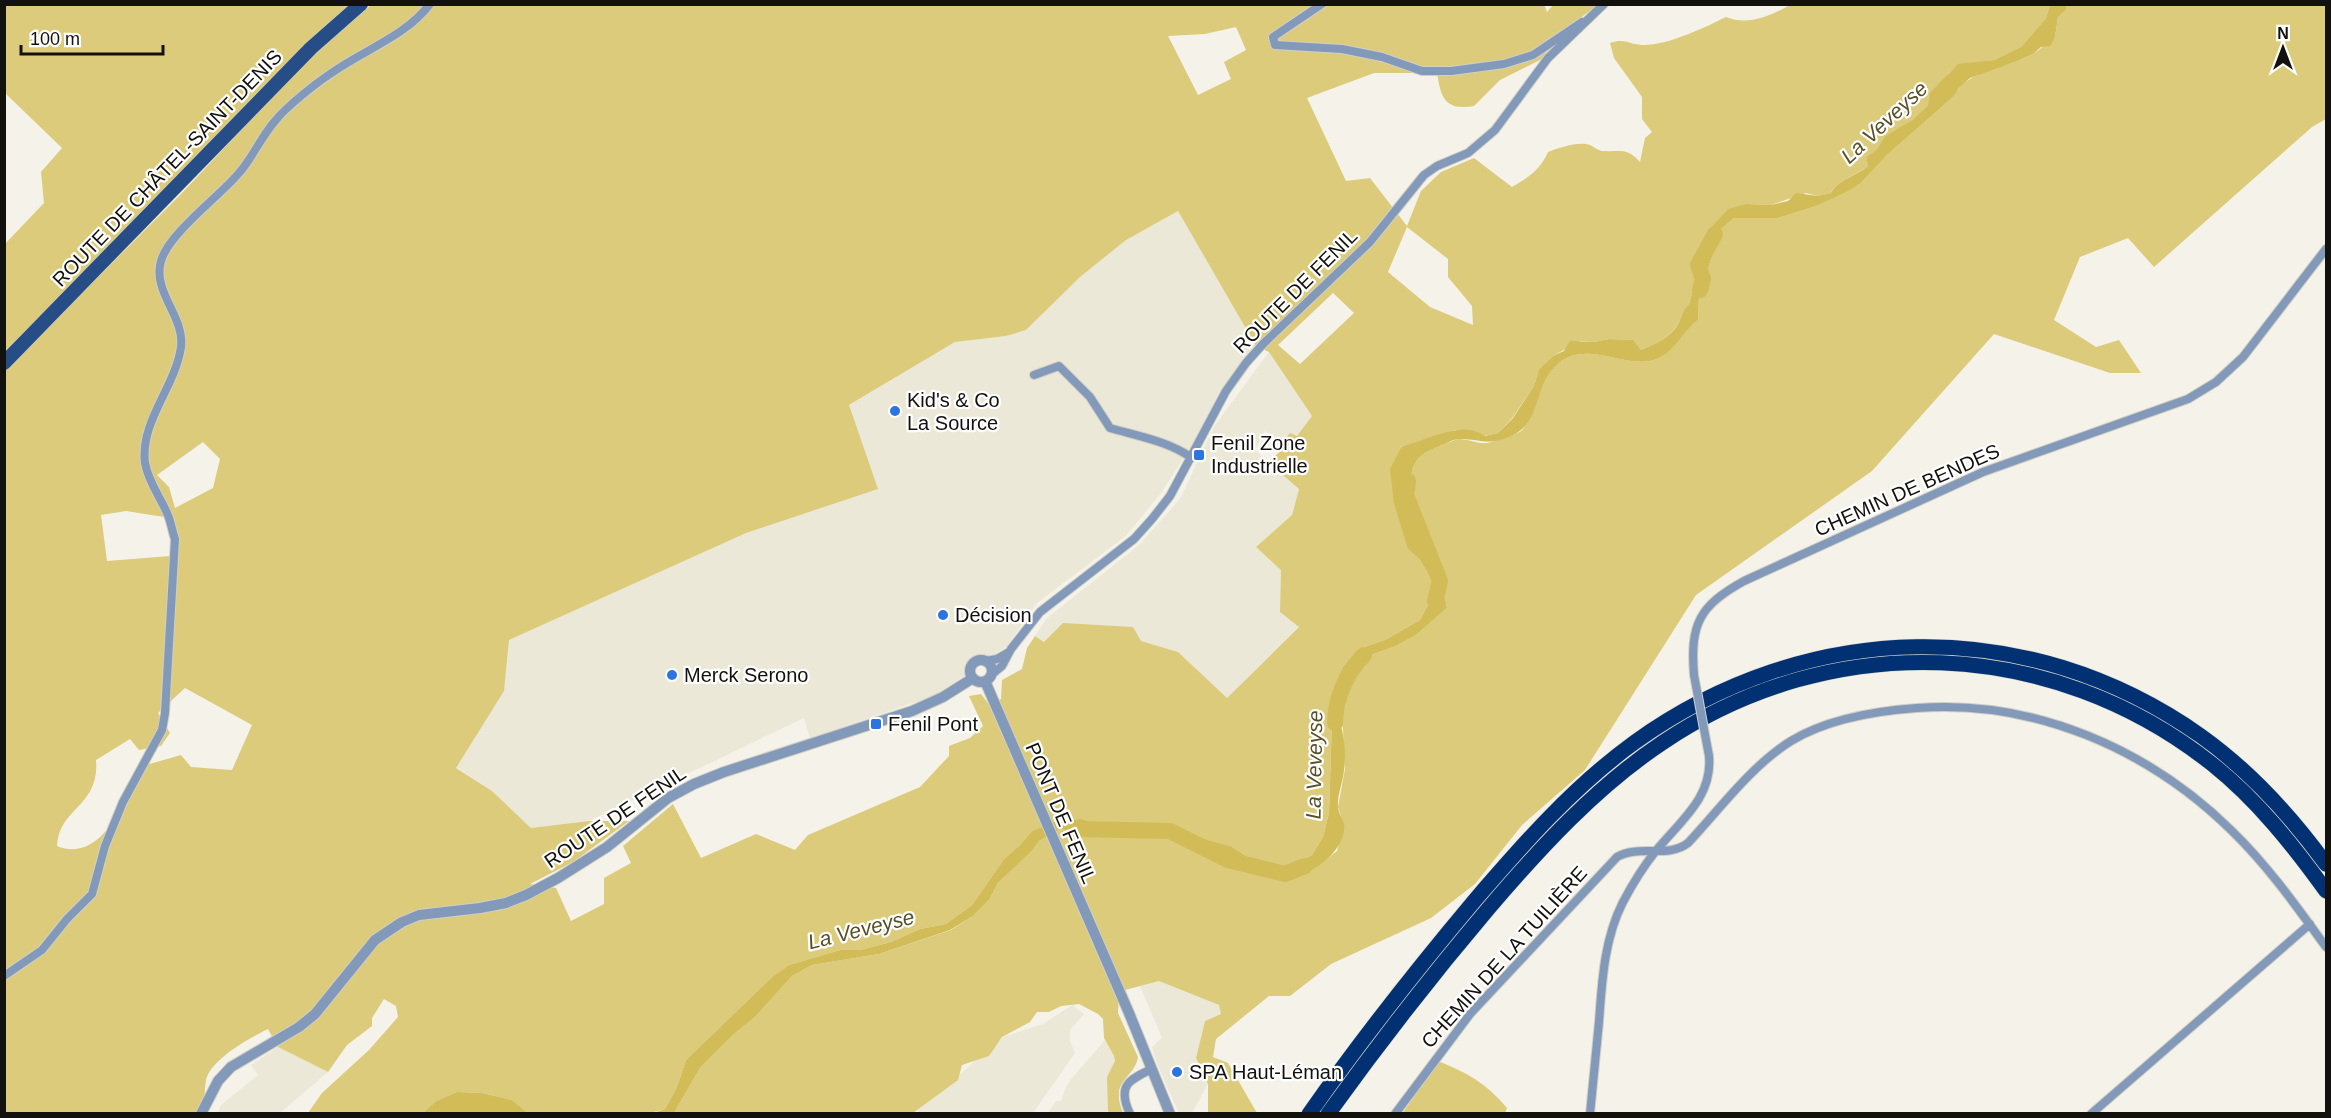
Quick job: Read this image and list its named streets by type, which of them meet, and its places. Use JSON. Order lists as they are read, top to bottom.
{
  "streets": {
    "main road": ["ROUTE DE CHÂTEL-SAINT-DENIS"],
    "street": [
      "ROUTE DE FENIL",
      "CHEMIN DE BENDES",
      "PONT DE FENIL",
      "CHEMIN DE LA TUILIÈRE"
    ]
  },
  "crossings": [
    ["ROUTE DE FENIL", "PONT DE FENIL"],
    ["CHEMIN DE BENDES", "CHEMIN DE LA TUILIÈRE"]
  ],
  "water": ["La Veveyse"],
  "places": {
    "other": [
      "Kid's & Co La Source",
      "Décision",
      "Merck Serono",
      "SPA Haut-Léman"
    ],
    "transit": ["Fenil Zone Industrielle", "Fenil Pont"]
  },
  "scale_bar": "100 m",
  "north": "top"
}
